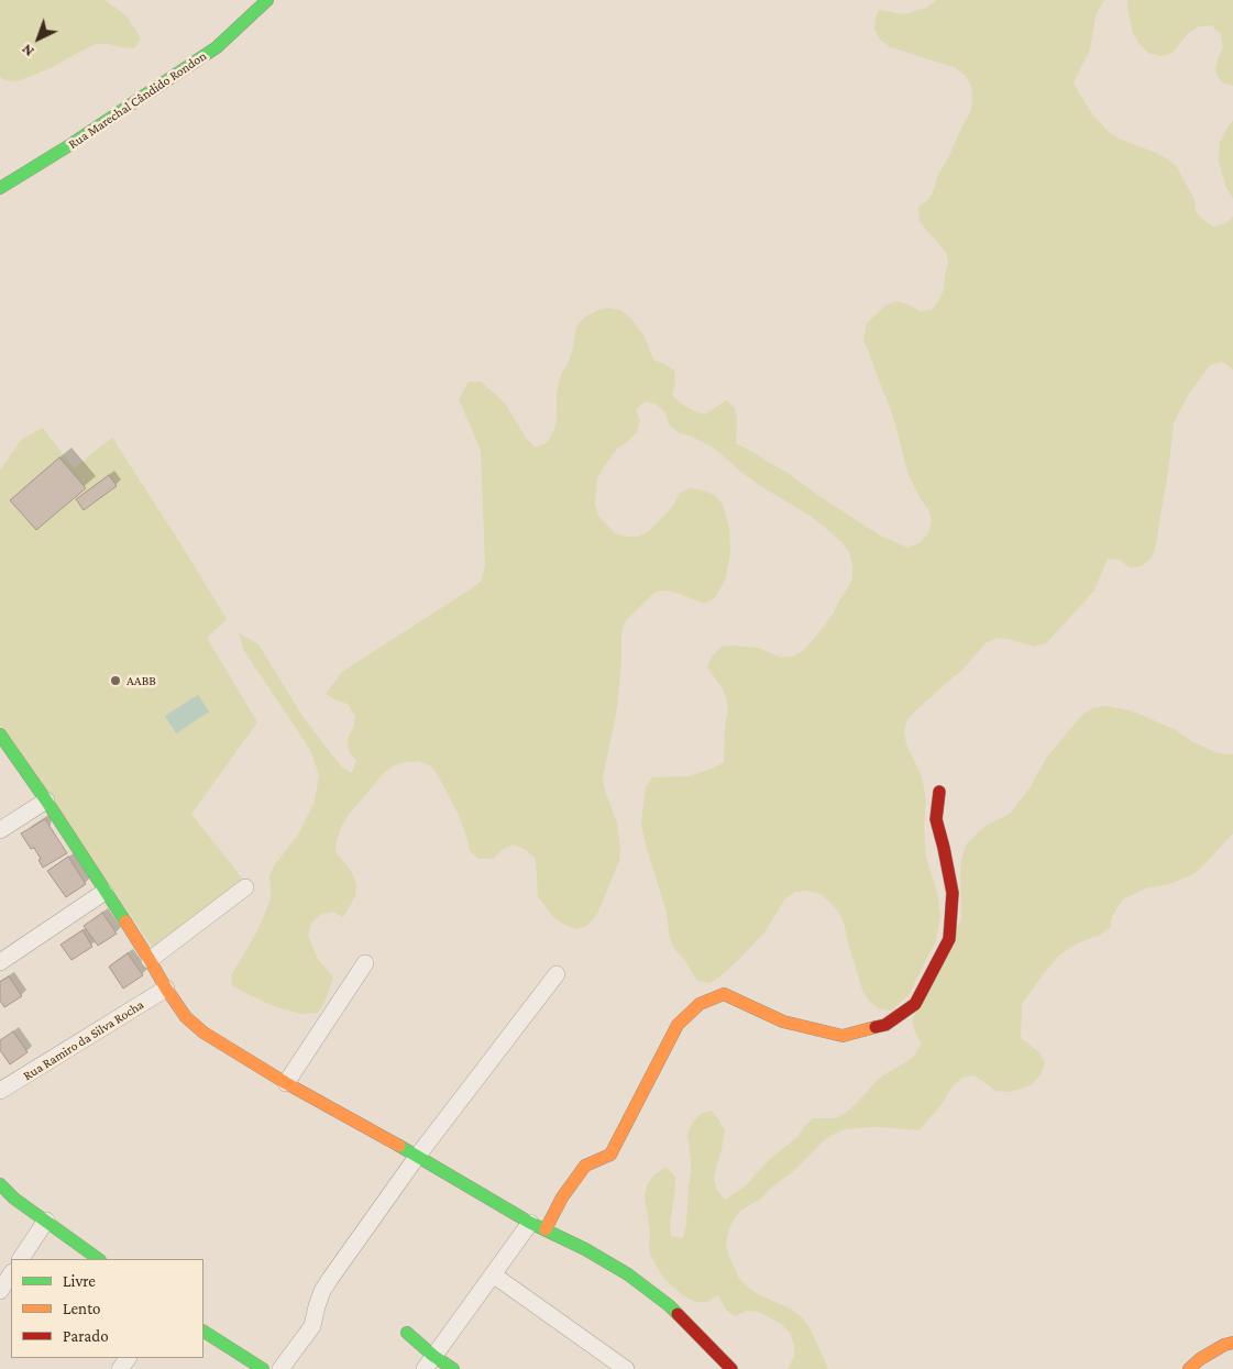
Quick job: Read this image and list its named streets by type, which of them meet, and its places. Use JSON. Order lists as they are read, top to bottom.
{
  "streets": {
    "street": ["Rua Marechal Cândido Rondon", "Rua Ramiro da Silva Rocha"]
  },
  "places": ["AABB"],
  "legend": ["Livre", "Lento", "Parado"],
  "north": "bottom left"
}
